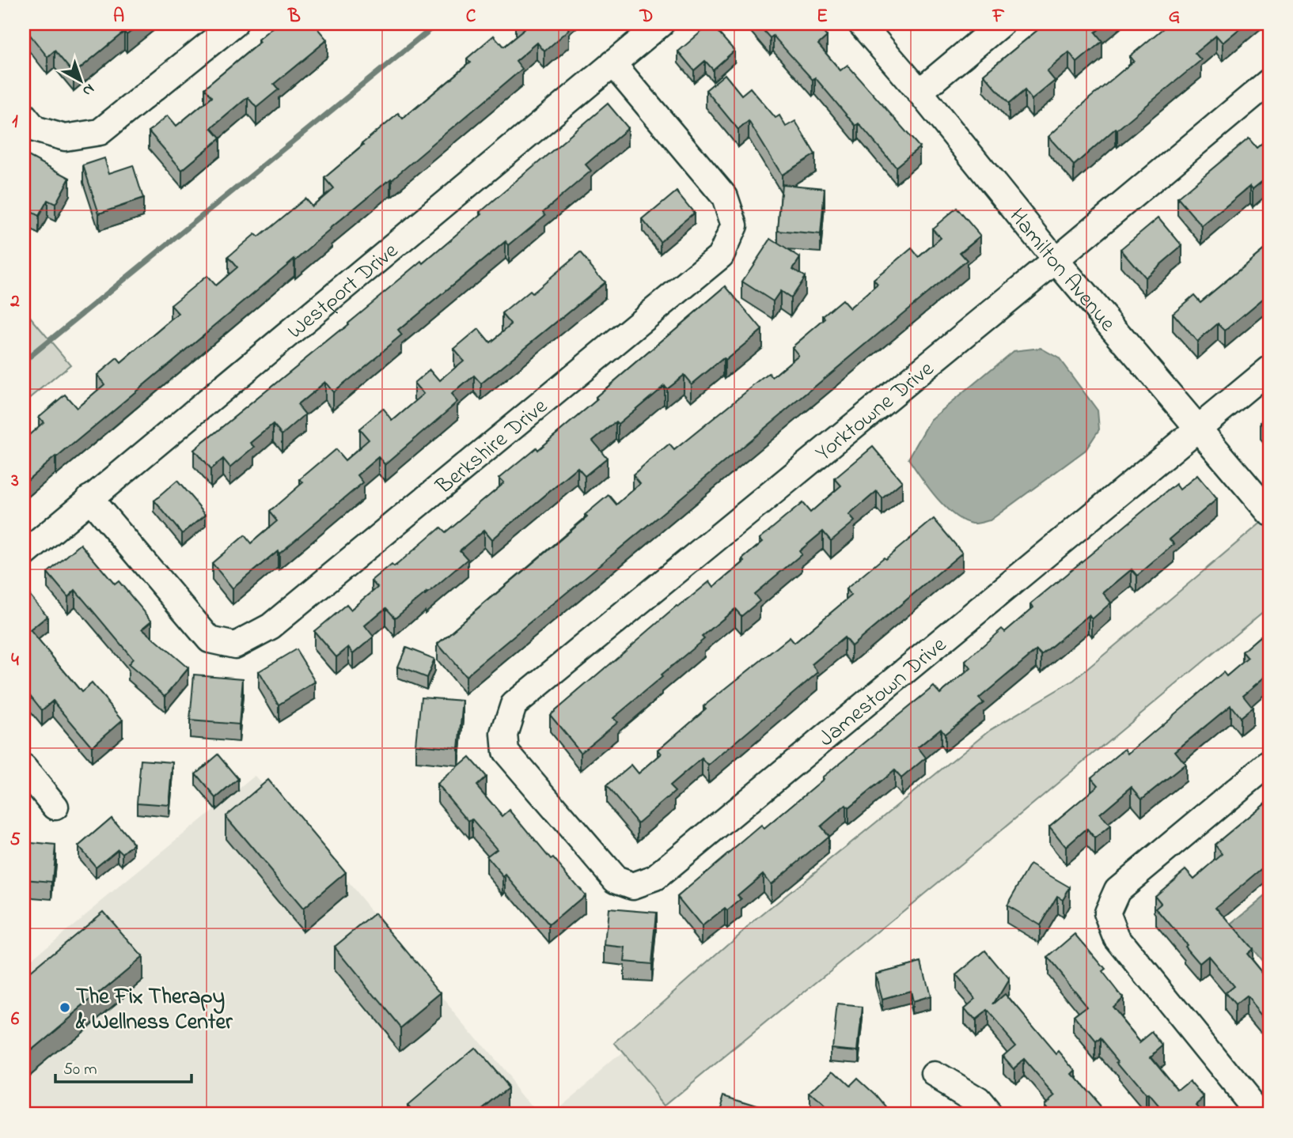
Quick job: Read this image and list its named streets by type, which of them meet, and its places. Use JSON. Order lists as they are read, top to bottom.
{
  "streets": {
    "street": [
      "Hamilton Avenue",
      "Westport Drive",
      "Yorktowne Drive",
      "Berkshire Drive",
      "Jamestown Drive"
    ]
  },
  "crossings": [
    ["Hamilton Avenue", "Yorktowne Drive"],
    ["Hamilton Avenue", "Jamestown Drive"],
    ["Westport Drive", "Berkshire Drive"],
    ["Yorktowne Drive", "Jamestown Drive"]
  ],
  "places": ["The Fix Therapy & Wellness Center"],
  "scale_bar": "50 m",
  "north": "bottom right",
  "grid": {
    "columns": [
      "A",
      "B",
      "C",
      "D",
      "E",
      "F",
      "G"
    ],
    "rows": [
      "1",
      "2",
      "3",
      "4",
      "5",
      "6"
    ]
  }
}
